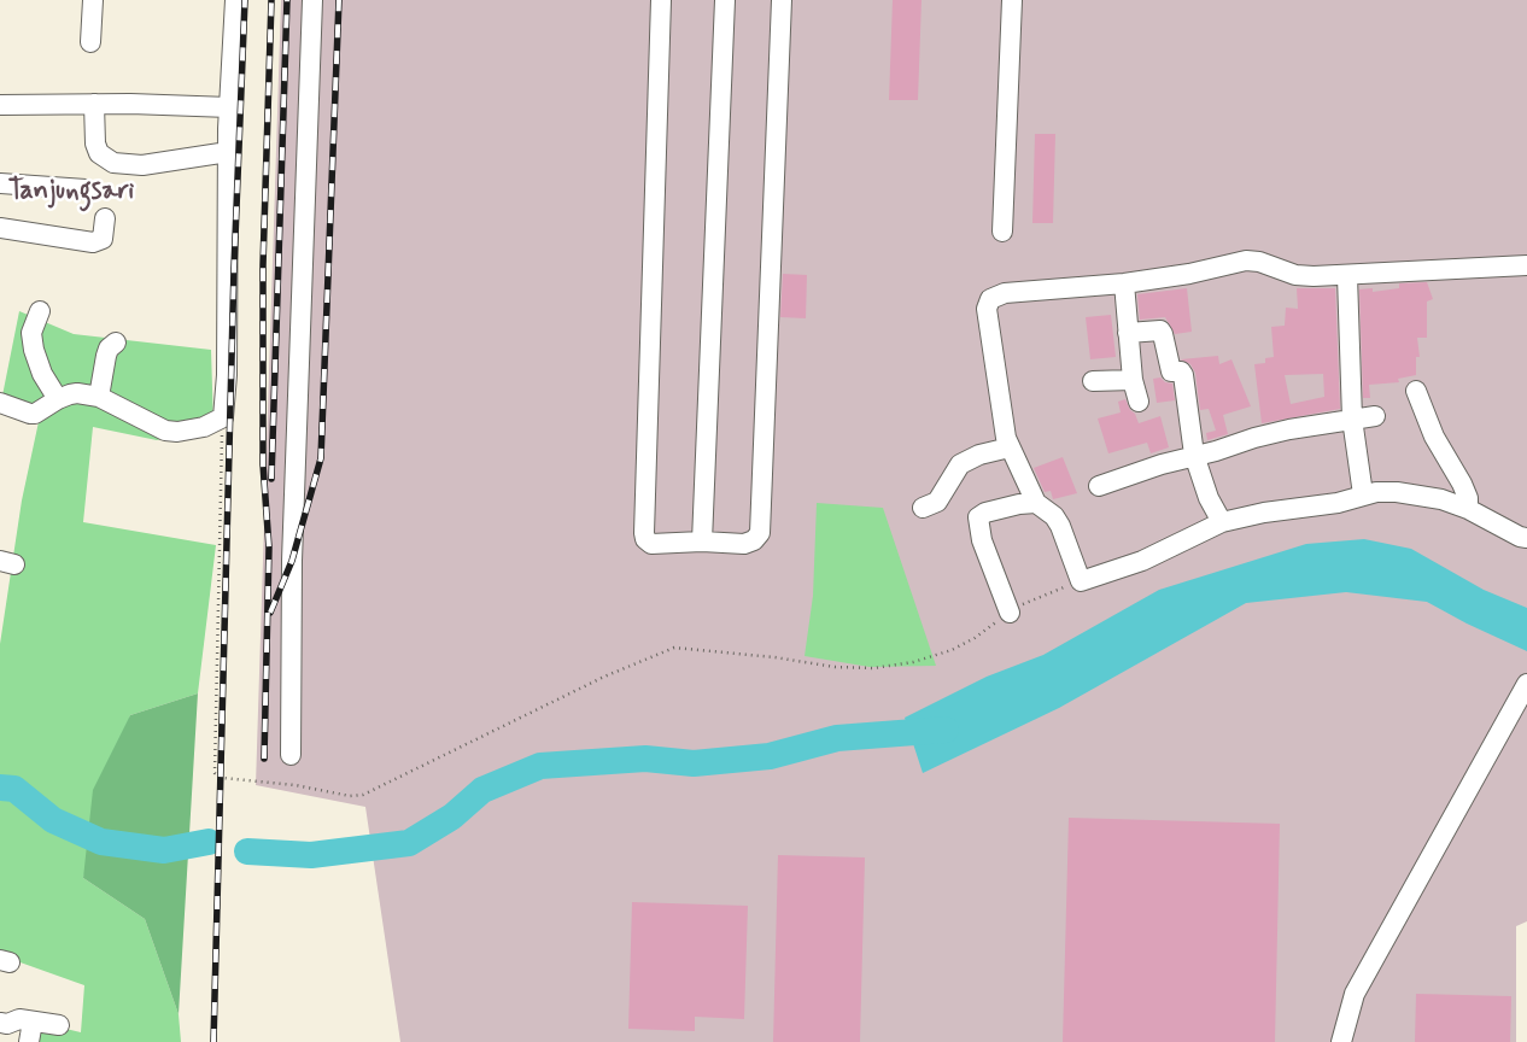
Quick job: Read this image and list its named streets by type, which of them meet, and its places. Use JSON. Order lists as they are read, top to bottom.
{
  "districts": ["Tanjungsari"]
}
